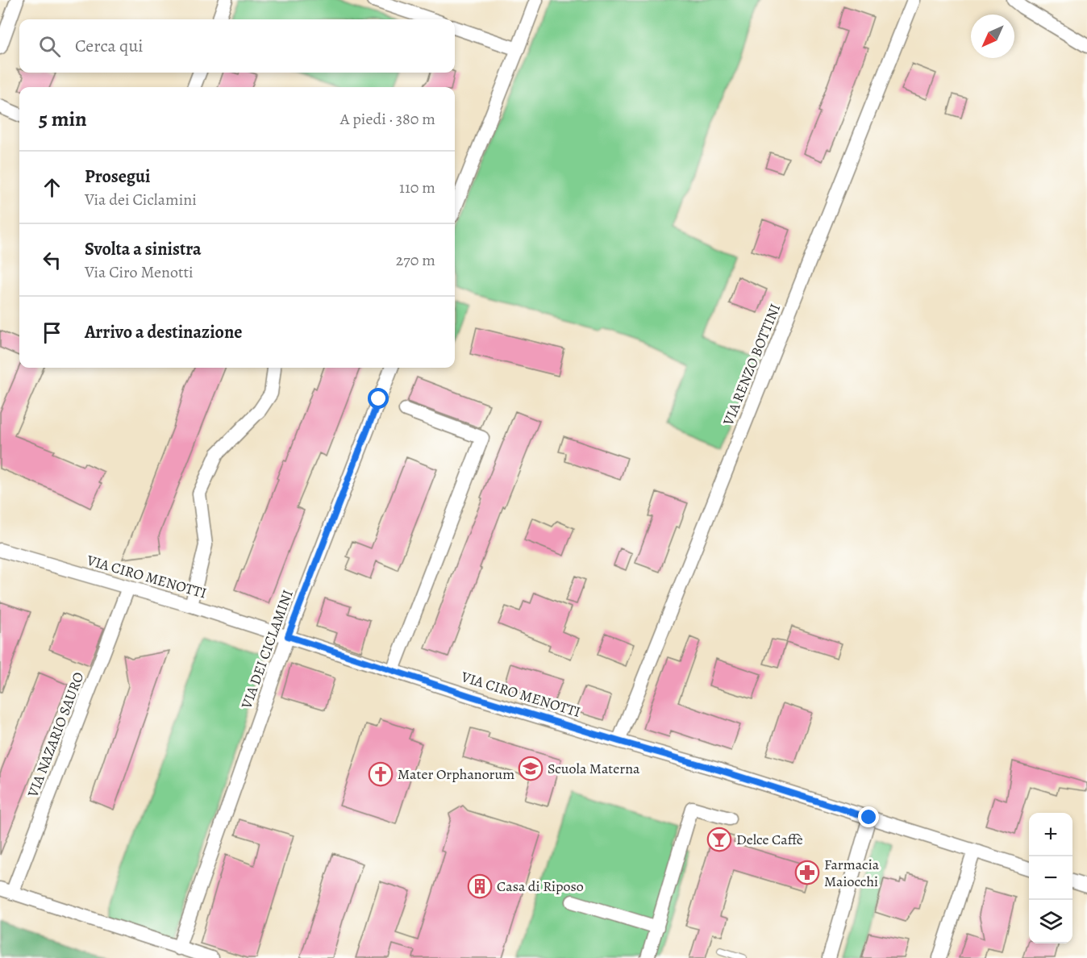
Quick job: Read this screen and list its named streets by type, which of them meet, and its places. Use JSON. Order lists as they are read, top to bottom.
{
  "streets": {
    "street": [
      "VIA RENZO BOTTINI",
      "VIA CIRO MENOTTI",
      "VIA DEI CICLAMINI",
      "VIA NAZARIO SAURO"
    ]
  },
  "crossings": [
    ["VIA RENZO BOTTINI", "VIA CIRO MENOTTI"],
    ["VIA CIRO MENOTTI", "VIA DEI CICLAMINI"],
    ["VIA CIRO MENOTTI", "VIA NAZARIO SAURO"],
    ["VIA DEI CICLAMINI", "VIA NAZARIO SAURO"]
  ],
  "places": {
    "school or university": ["Scuola Materna"],
    "church": ["Mater Orphanorum"],
    "bar": ["Delce Caffè"],
    "pharmacy": ["Farmacia Maiocchi"],
    "building": ["Casa di Riposo"]
  },
  "north": "bottom left",
  "page": {
    "search": "Cerca qui",
    "heading": ["5 min", "A piedi · 380 m"],
    "list": [
      ["Prosegui", "Via dei Ciclamini", "110 m"],
      ["Svolta a sinistra", "Via Ciro Menotti", "270 m"],
      "Arrivo a destinazione"
    ],
    "map_buttons": ["+", "−"]
  }
}
